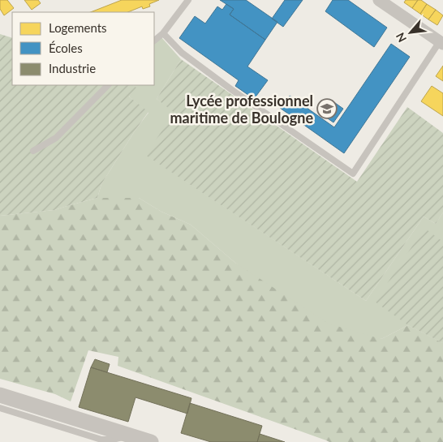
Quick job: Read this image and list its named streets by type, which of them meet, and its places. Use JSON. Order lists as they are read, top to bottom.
{
  "places": {
    "school or university": ["Lycée professionnel maritime de Boulogne"]
  },
  "legend": ["Logements", "Écoles", "Industrie"],
  "north": "bottom left"
}
